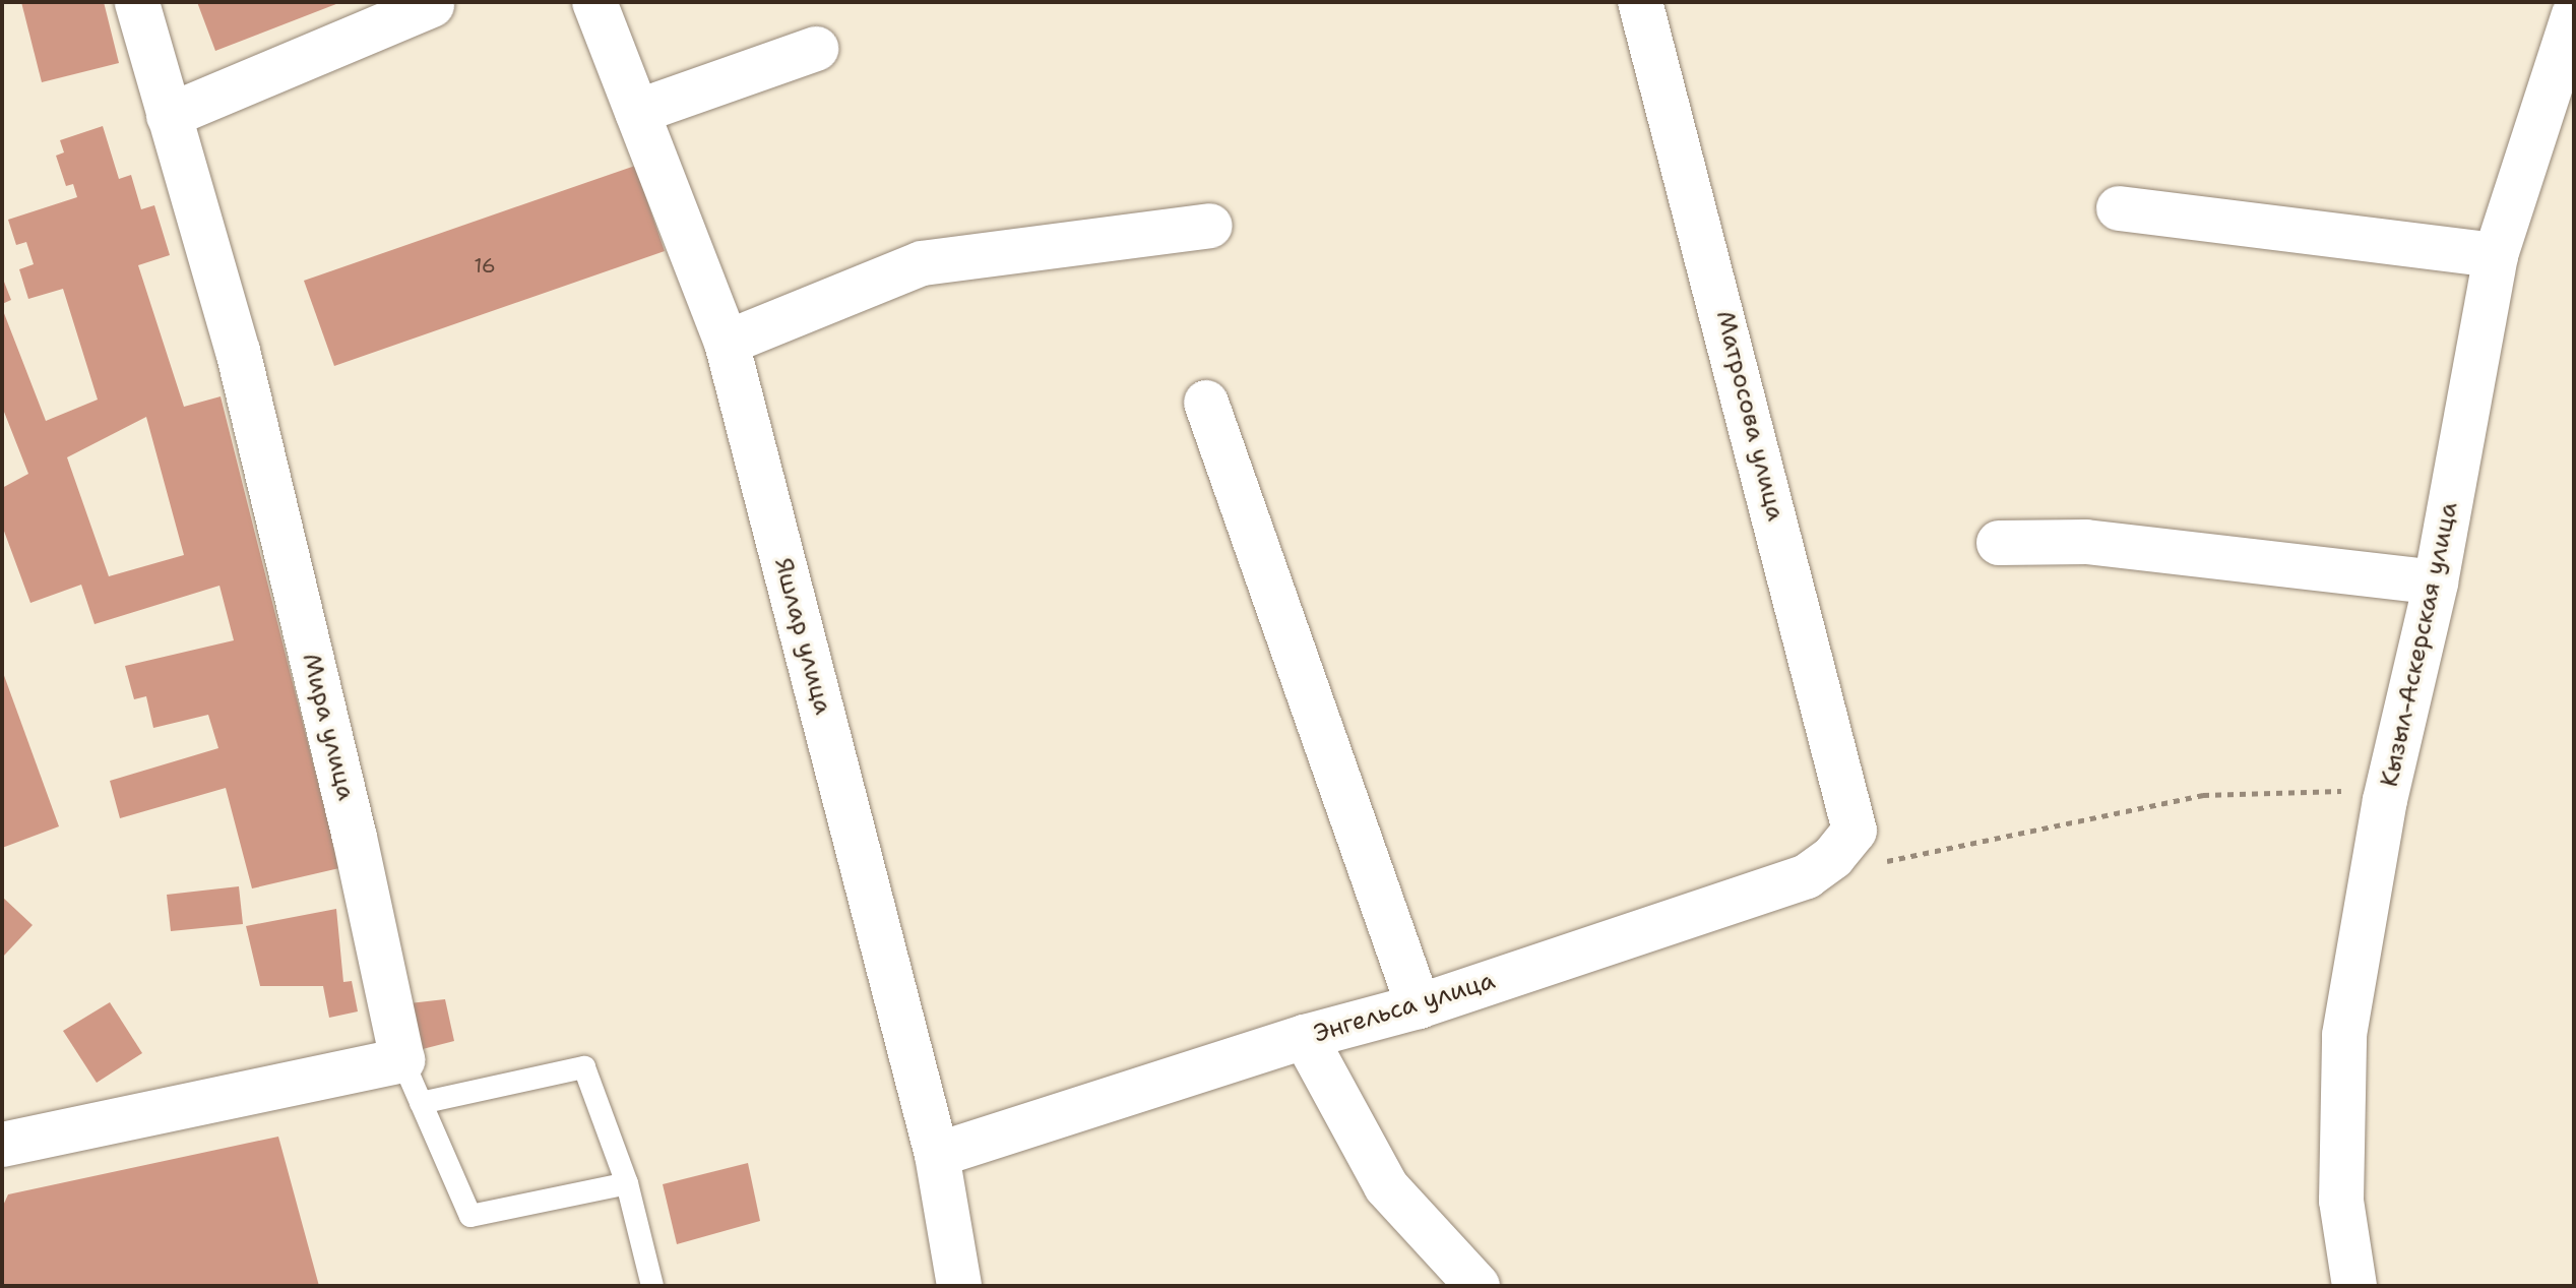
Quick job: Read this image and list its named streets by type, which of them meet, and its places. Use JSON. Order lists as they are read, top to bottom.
{
  "streets": {
    "street": [
      "Матросова улица",
      "Яшлар улица",
      "Кызыл-Аскерская улица",
      "Мира улица",
      "Энгельса улица"
    ]
  },
  "crossings": [
    ["Матросова улица", "Энгельса улица"],
    ["Яшлар улица", "Энгельса улица"]
  ],
  "house_numbers": ["16"]
}
